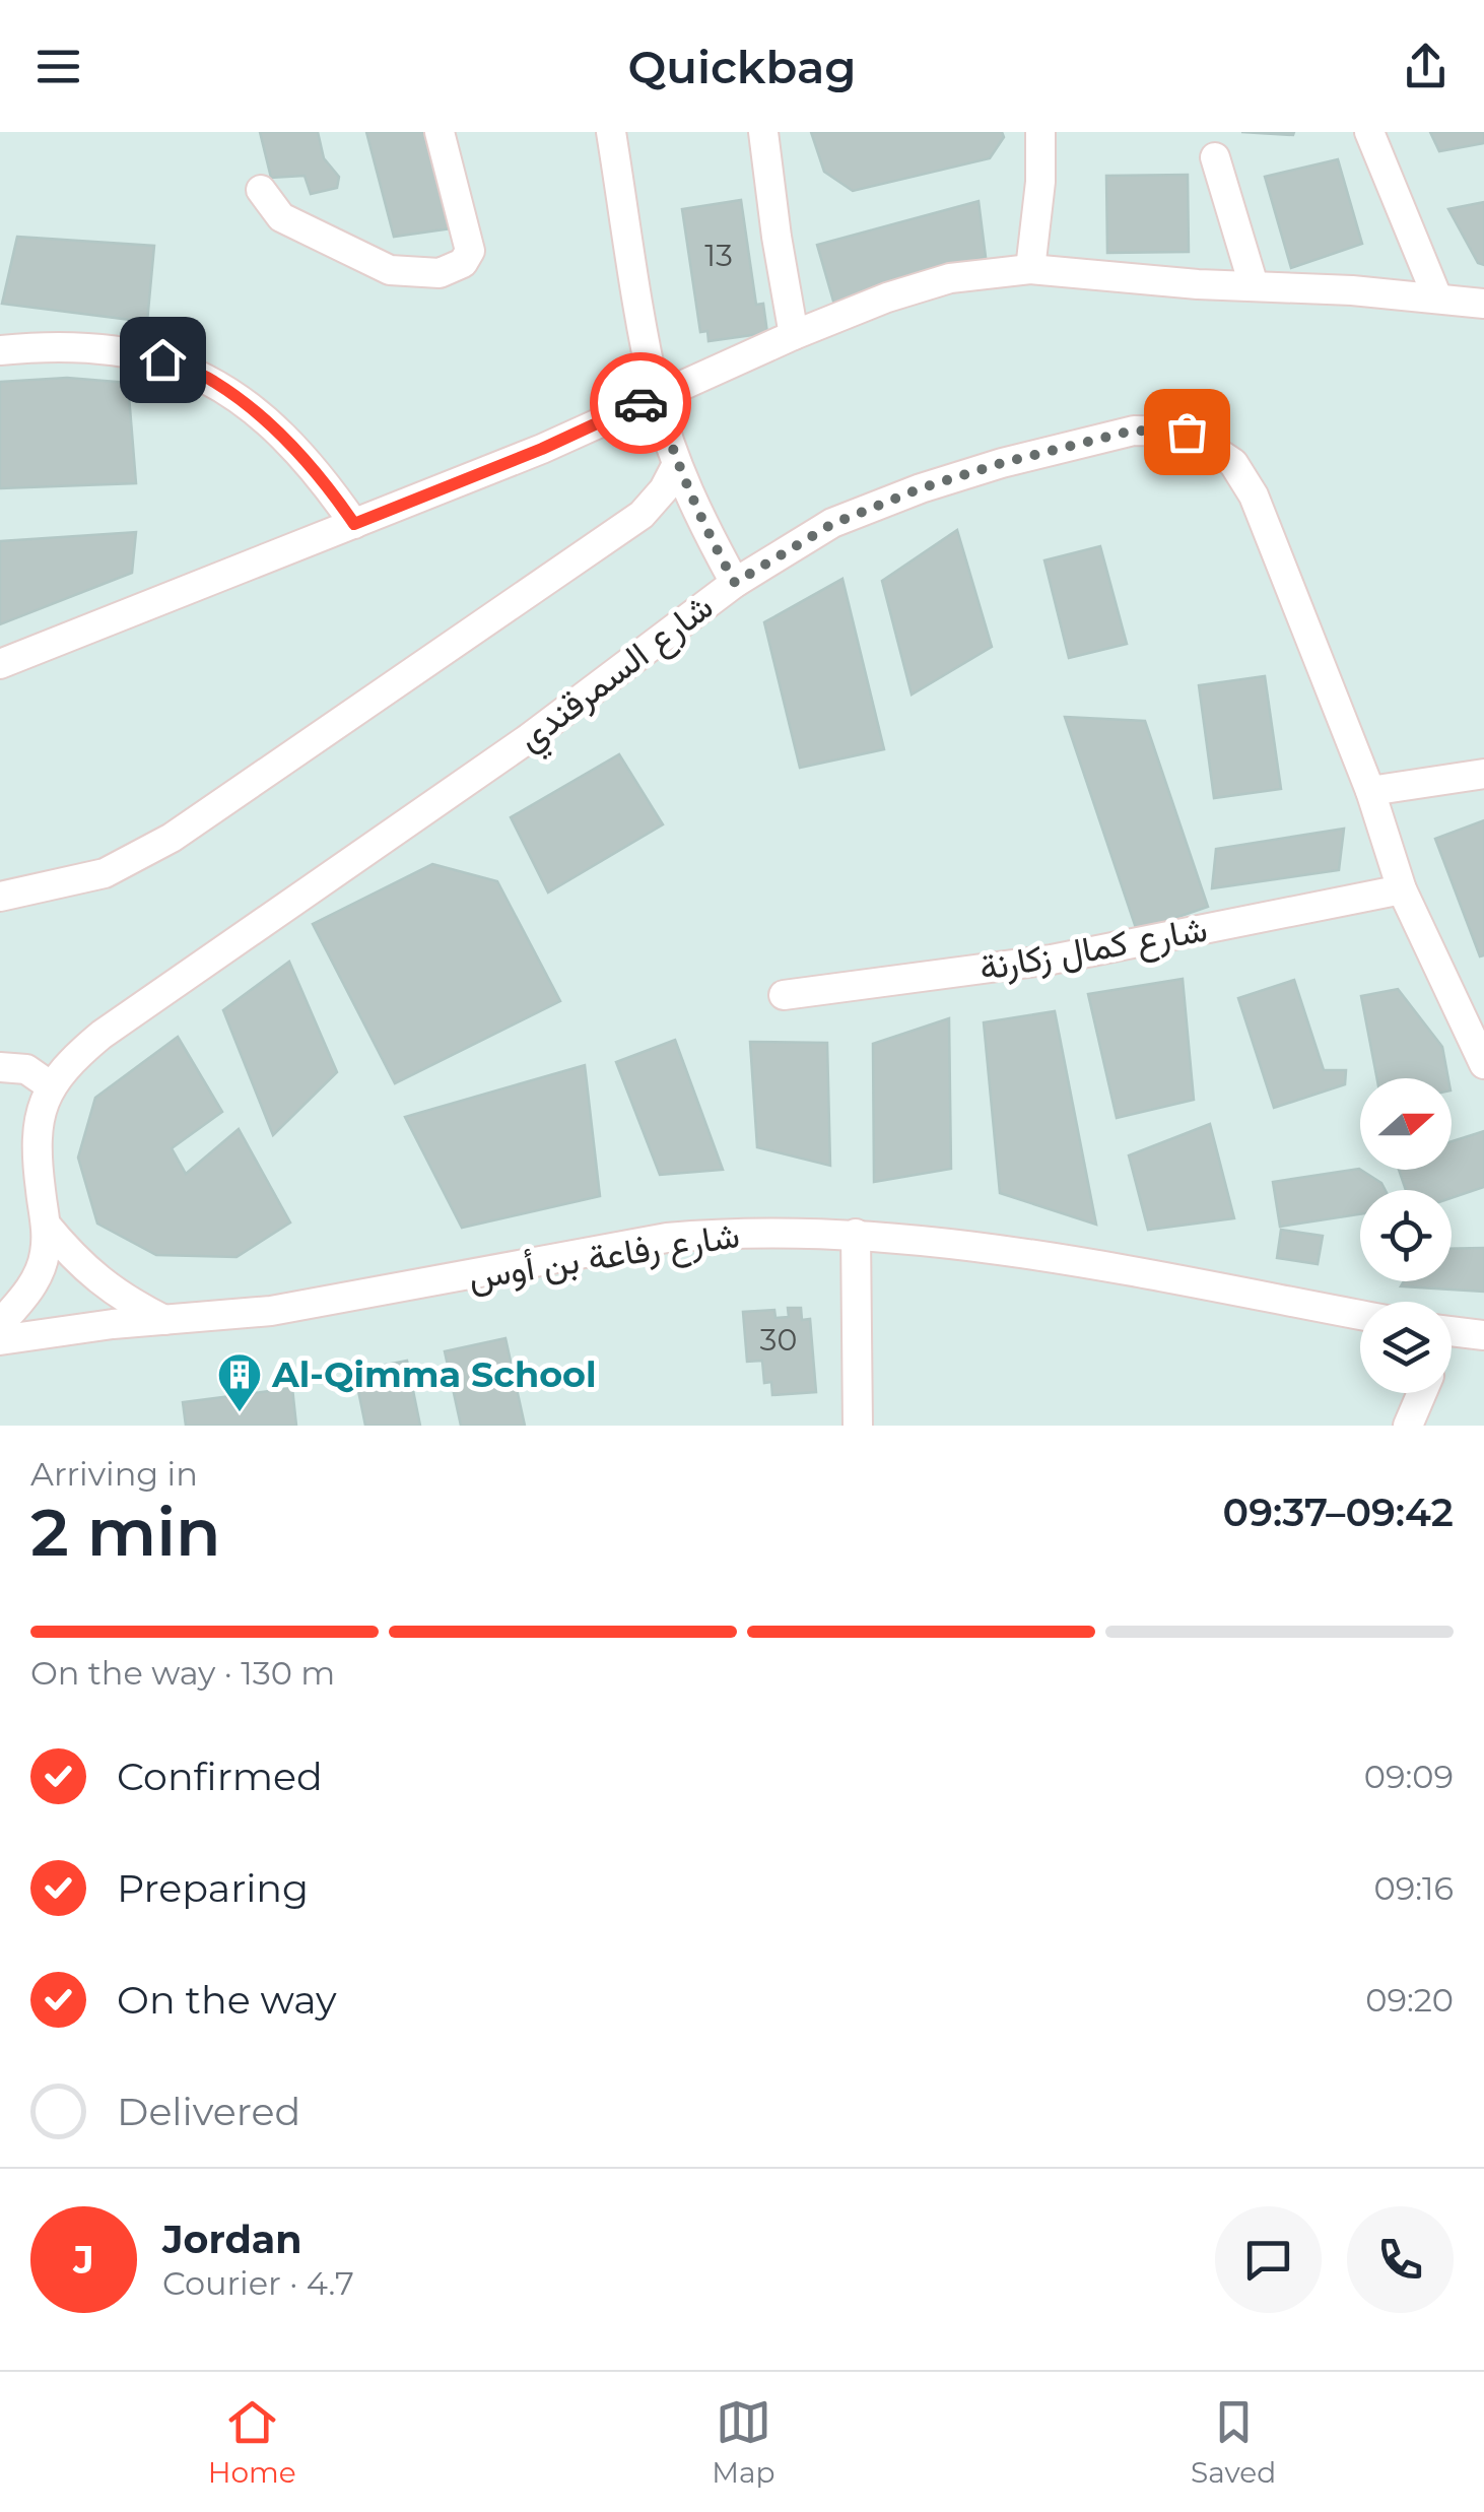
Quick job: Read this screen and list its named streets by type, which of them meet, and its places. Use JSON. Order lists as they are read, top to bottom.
{
  "streets": {
    "street": ["شارع السمرقندي", "شارع كمال زكارنة", "شارع رفاعة بن أوس"]
  },
  "crossings": [
    ["شارع السمرقندي", "شارع كمال زكارنة"]
  ],
  "places": {
    "building": ["Al-Qimma School"]
  },
  "house_numbers": ["13", "30"],
  "north": "right",
  "page": {
    "header": "Quickbag",
    "heading": ["2 min", "Arriving in", "09:37–09:42"],
    "panel": ["Jordan", "Courier · 4.7"],
    "bar": "On the way · 130 m",
    "list": [
      ["Confirmed", "09:09"],
      ["Preparing", "09:16"],
      ["On the way", "09:20"],
      "Delivered"
    ],
    "round": "J",
    "tabs": ["Home", "Map", "Saved"]
  }
}
